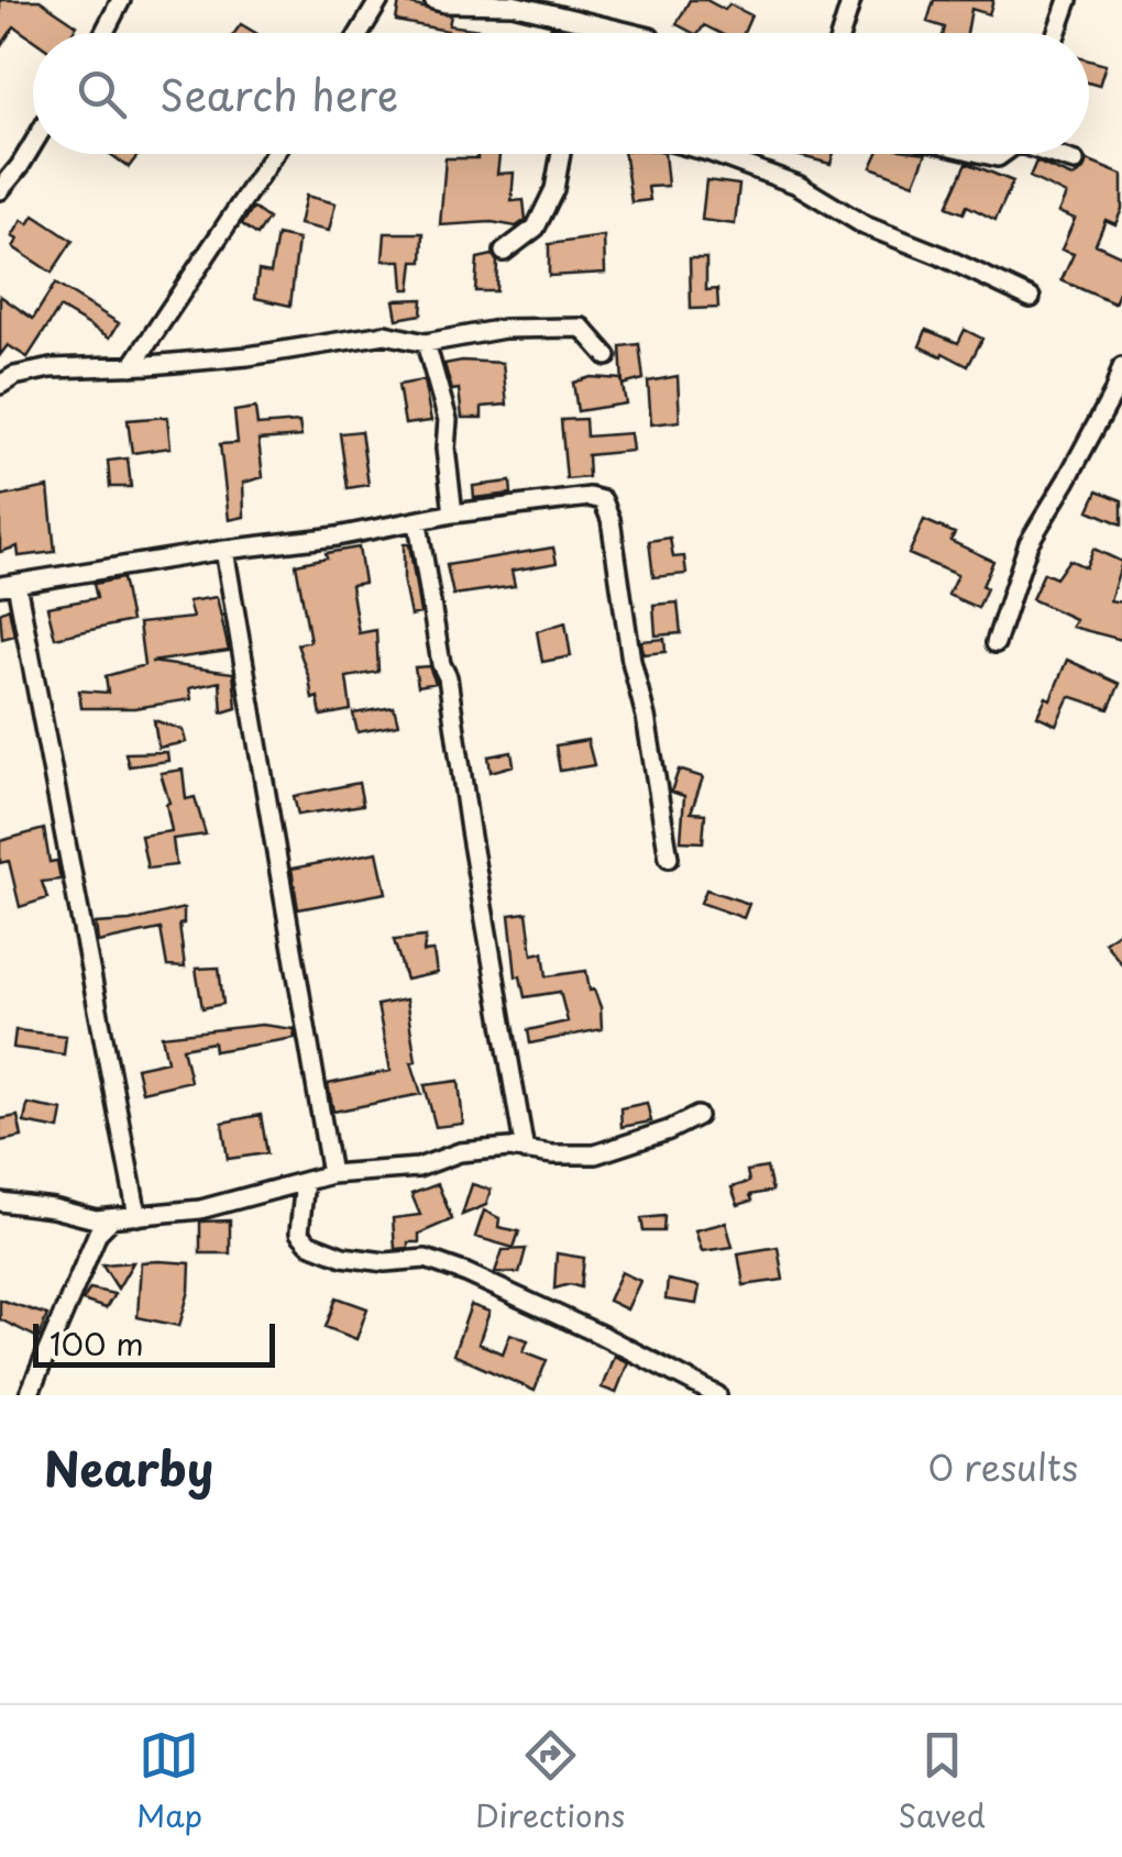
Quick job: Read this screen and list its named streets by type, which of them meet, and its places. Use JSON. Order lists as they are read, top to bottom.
{
  "scale_bar": "100 m",
  "page": {
    "search": "Search here",
    "scale": "100 m",
    "heading": ["Nearby", "0 results"],
    "nav": ["Map", "Directions", "Saved"]
  }
}
